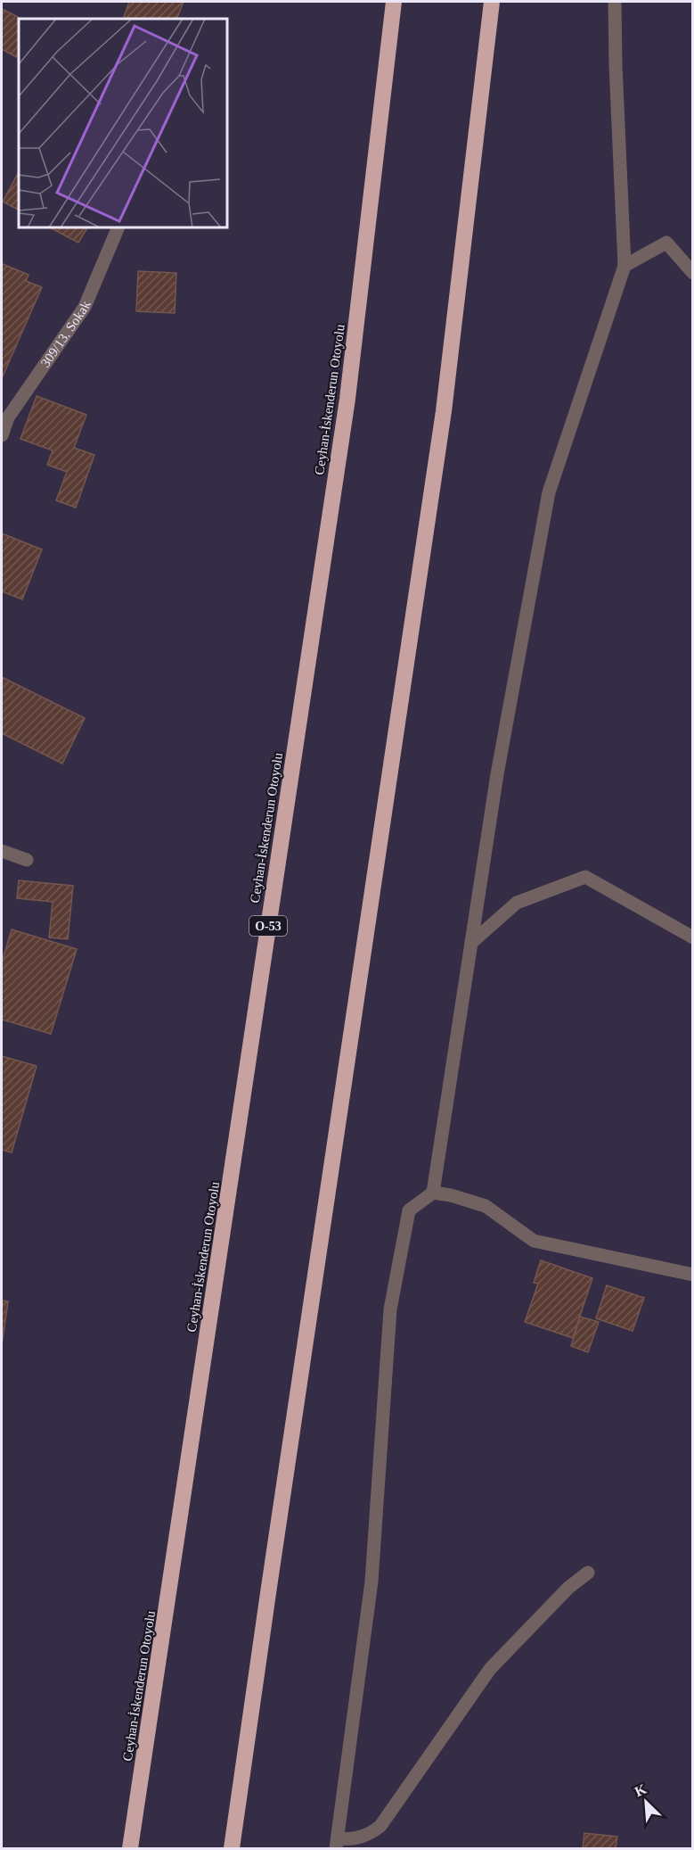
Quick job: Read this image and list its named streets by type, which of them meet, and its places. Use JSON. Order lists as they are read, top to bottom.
{
  "streets": {
    "highway": ["Ceyhan-İskenderun Otoyolu", "O-53"],
    "street": ["309/13. Sokak"]
  },
  "north": "top left"
}
